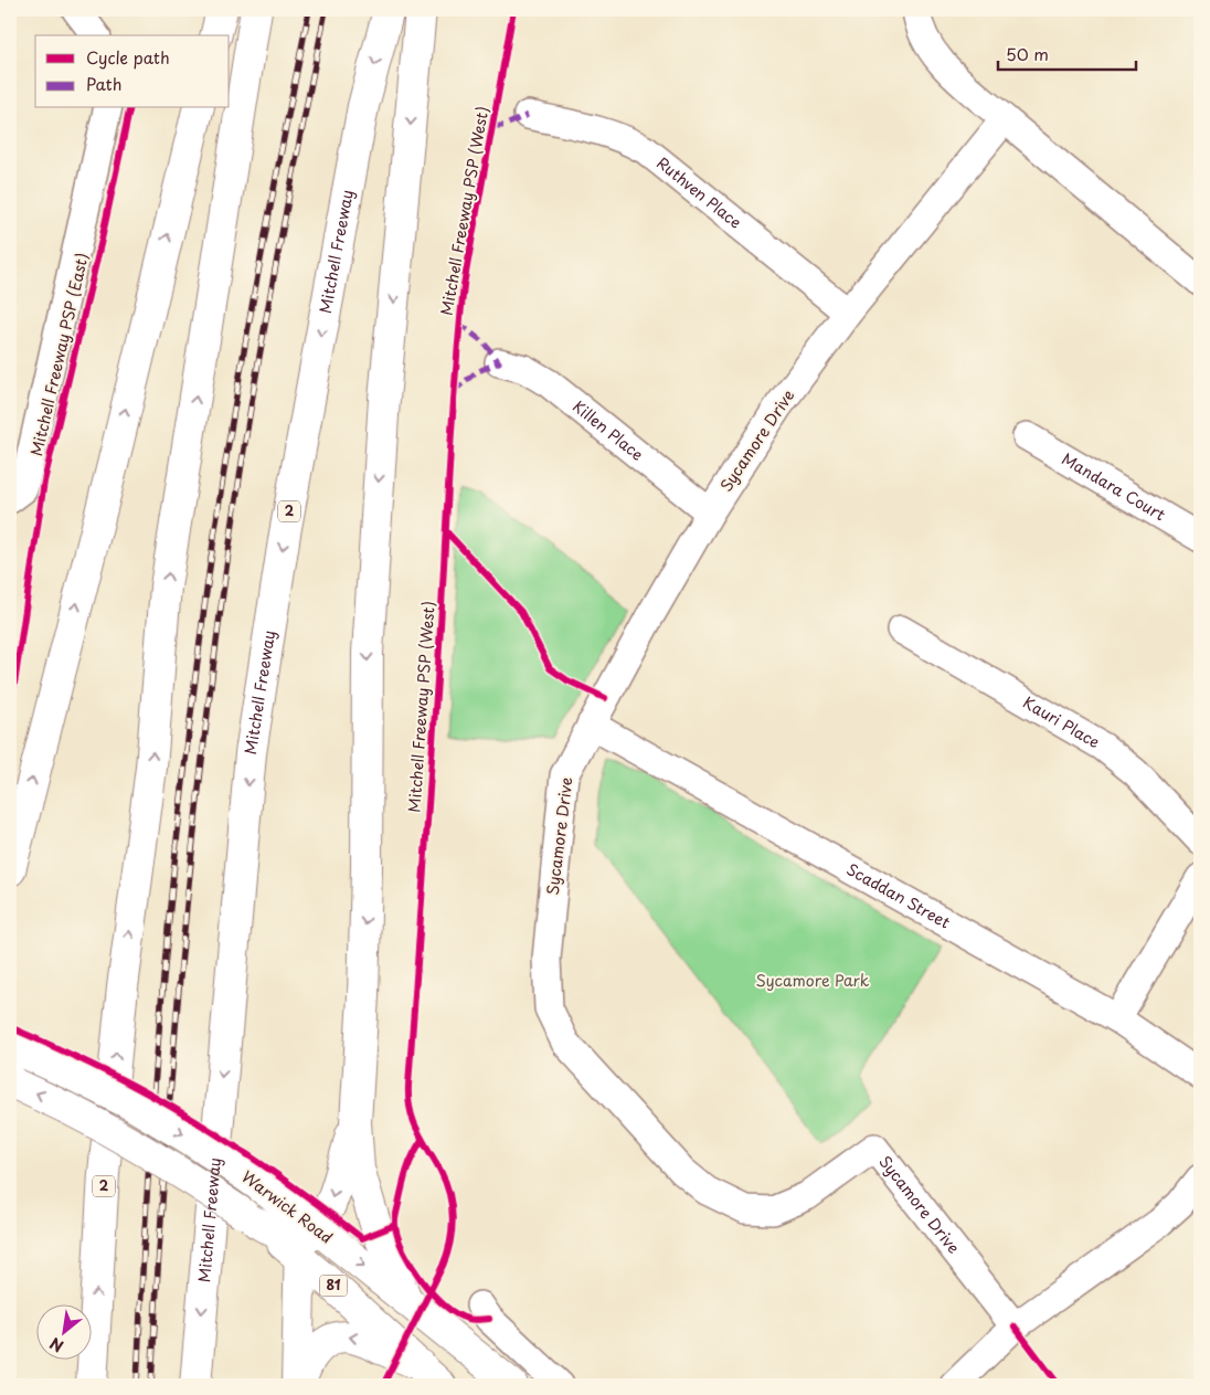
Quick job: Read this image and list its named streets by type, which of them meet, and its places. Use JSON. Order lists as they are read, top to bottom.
{
  "streets": {
    "main road": [
      "Mitchell Freeway",
      "2",
      "Warwick Road",
      "81"
    ],
    "street": [
      "Ruthven Place",
      "Killen Place",
      "Sycamore Drive",
      "Mandara Court",
      "Kauri Place",
      "Scaddan Street"
    ],
    "cycle path": ["Mitchell Freeway PSP (West)", "Mitchell Freeway PSP (East)"]
  },
  "crossings": [
    ["Ruthven Place", "Sycamore Drive"],
    ["Killen Place", "Sycamore Drive"],
    ["Sycamore Drive", "Scaddan Street"]
  ],
  "parks": ["Sycamore Park"],
  "legend": ["Cycle path", "Path"],
  "scale_bar": "50 m",
  "north": "bottom left"
}
